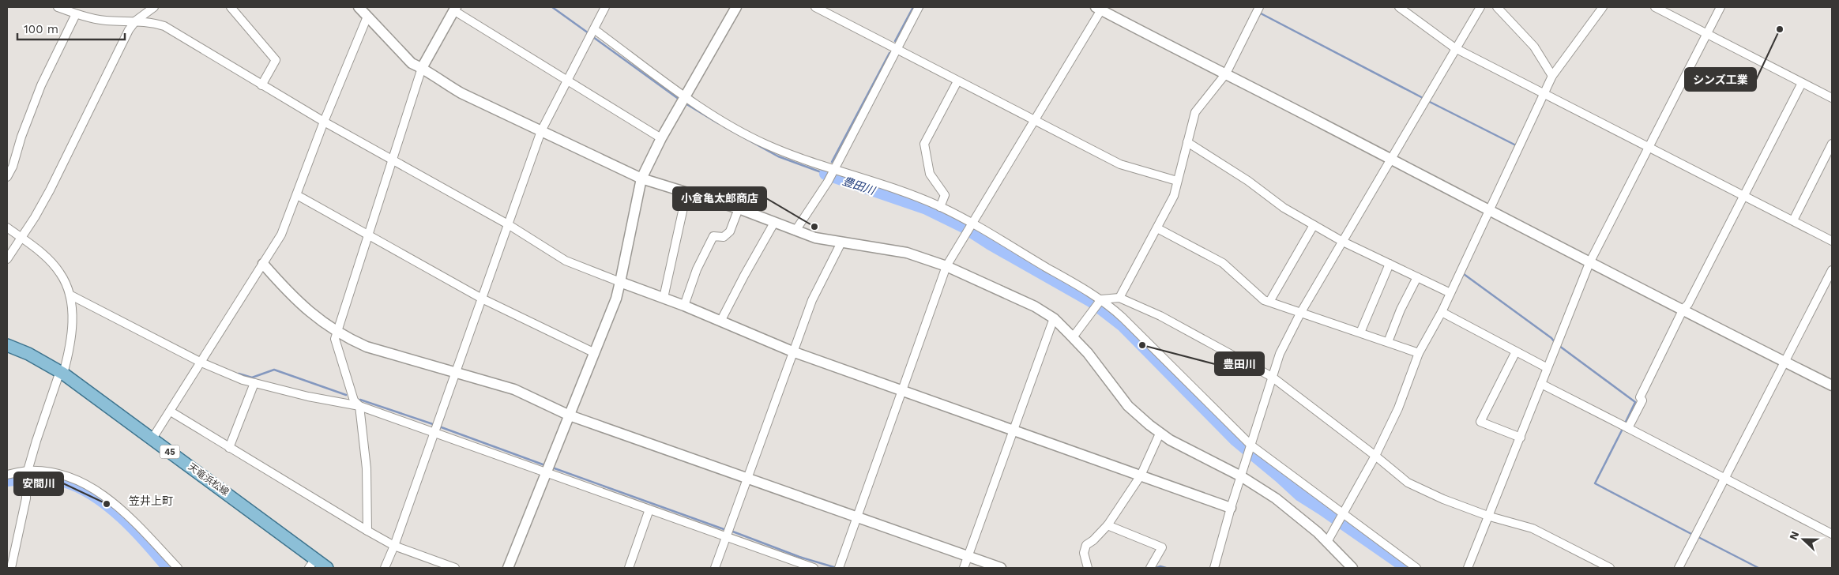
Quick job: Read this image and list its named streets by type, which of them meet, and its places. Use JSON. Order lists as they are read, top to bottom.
{
  "streets": {
    "main road": ["45", "天竜浜松線"]
  },
  "districts": ["笠井上町"],
  "water": ["豊田川"],
  "places": [
    "シンズ工業",
    "小倉亀太郎商店",
    "豊田川",
    "安間川"
  ],
  "scale_bar": "100 m",
  "north": "left"
}
